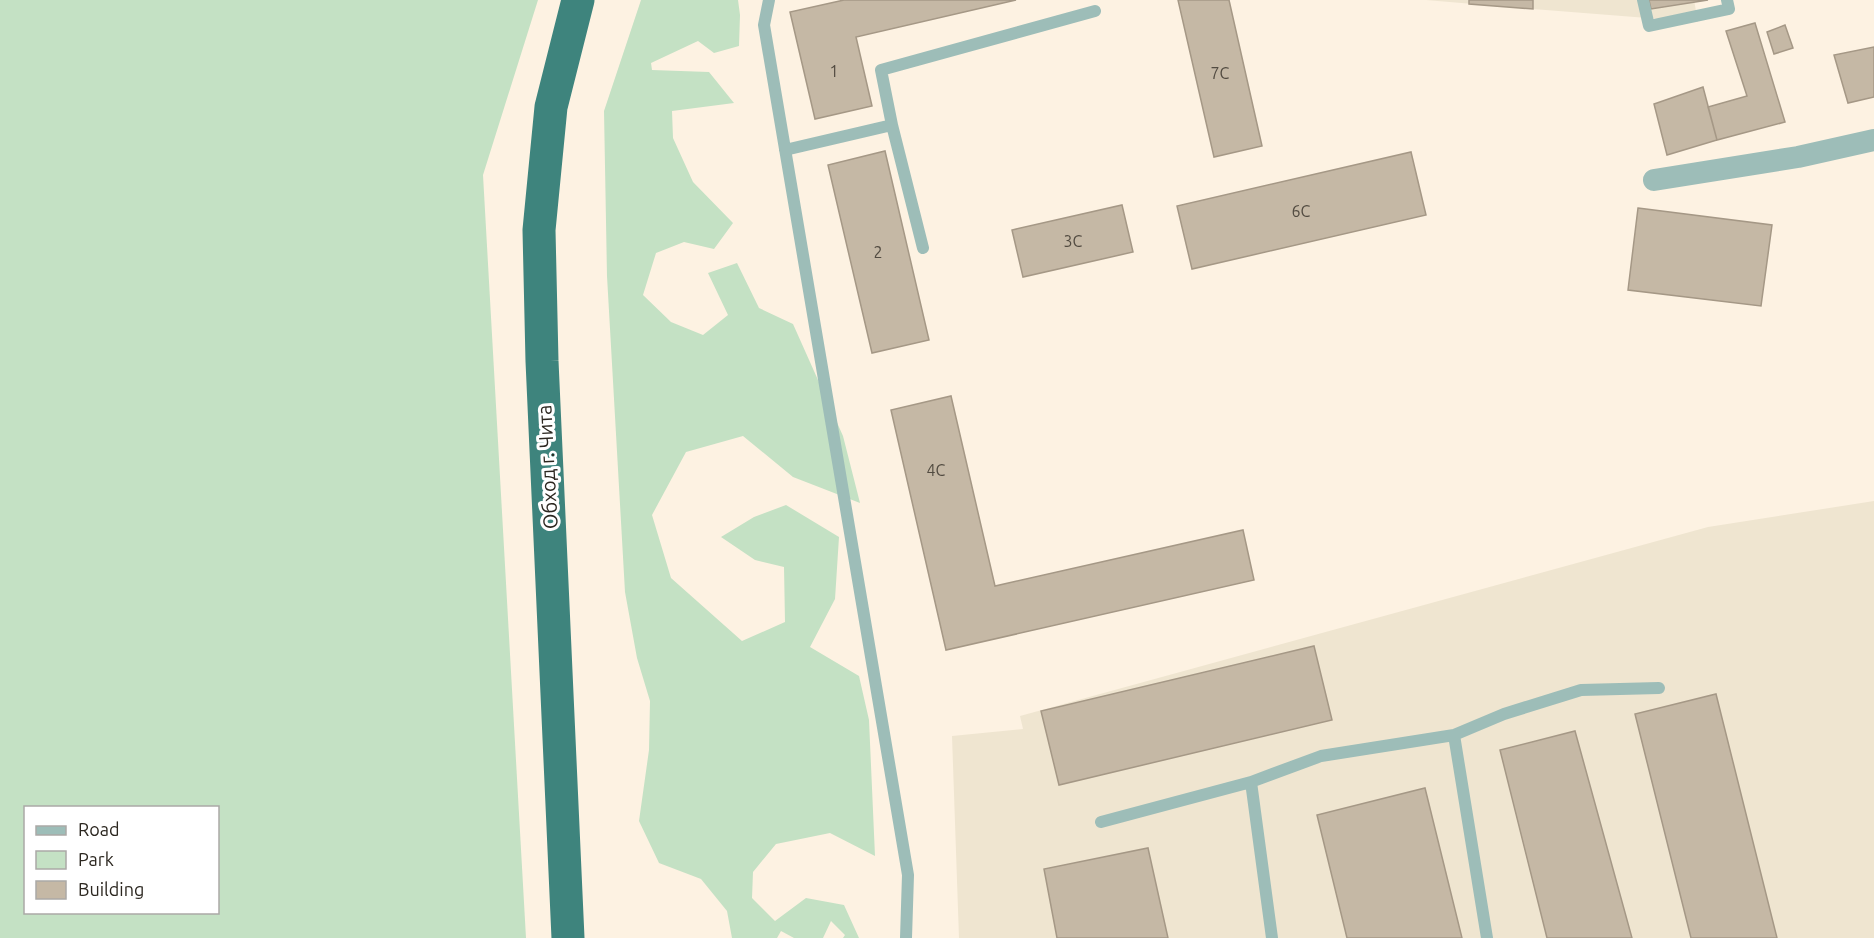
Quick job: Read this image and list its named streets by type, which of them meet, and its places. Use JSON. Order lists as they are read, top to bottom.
{
  "streets": {
    "highway": ["Обход г. Чита"]
  },
  "house_numbers": [
    "1",
    "7С",
    "6С",
    "3С",
    "2",
    "4С"
  ],
  "legend": ["Road", "Park", "Building"]
}
